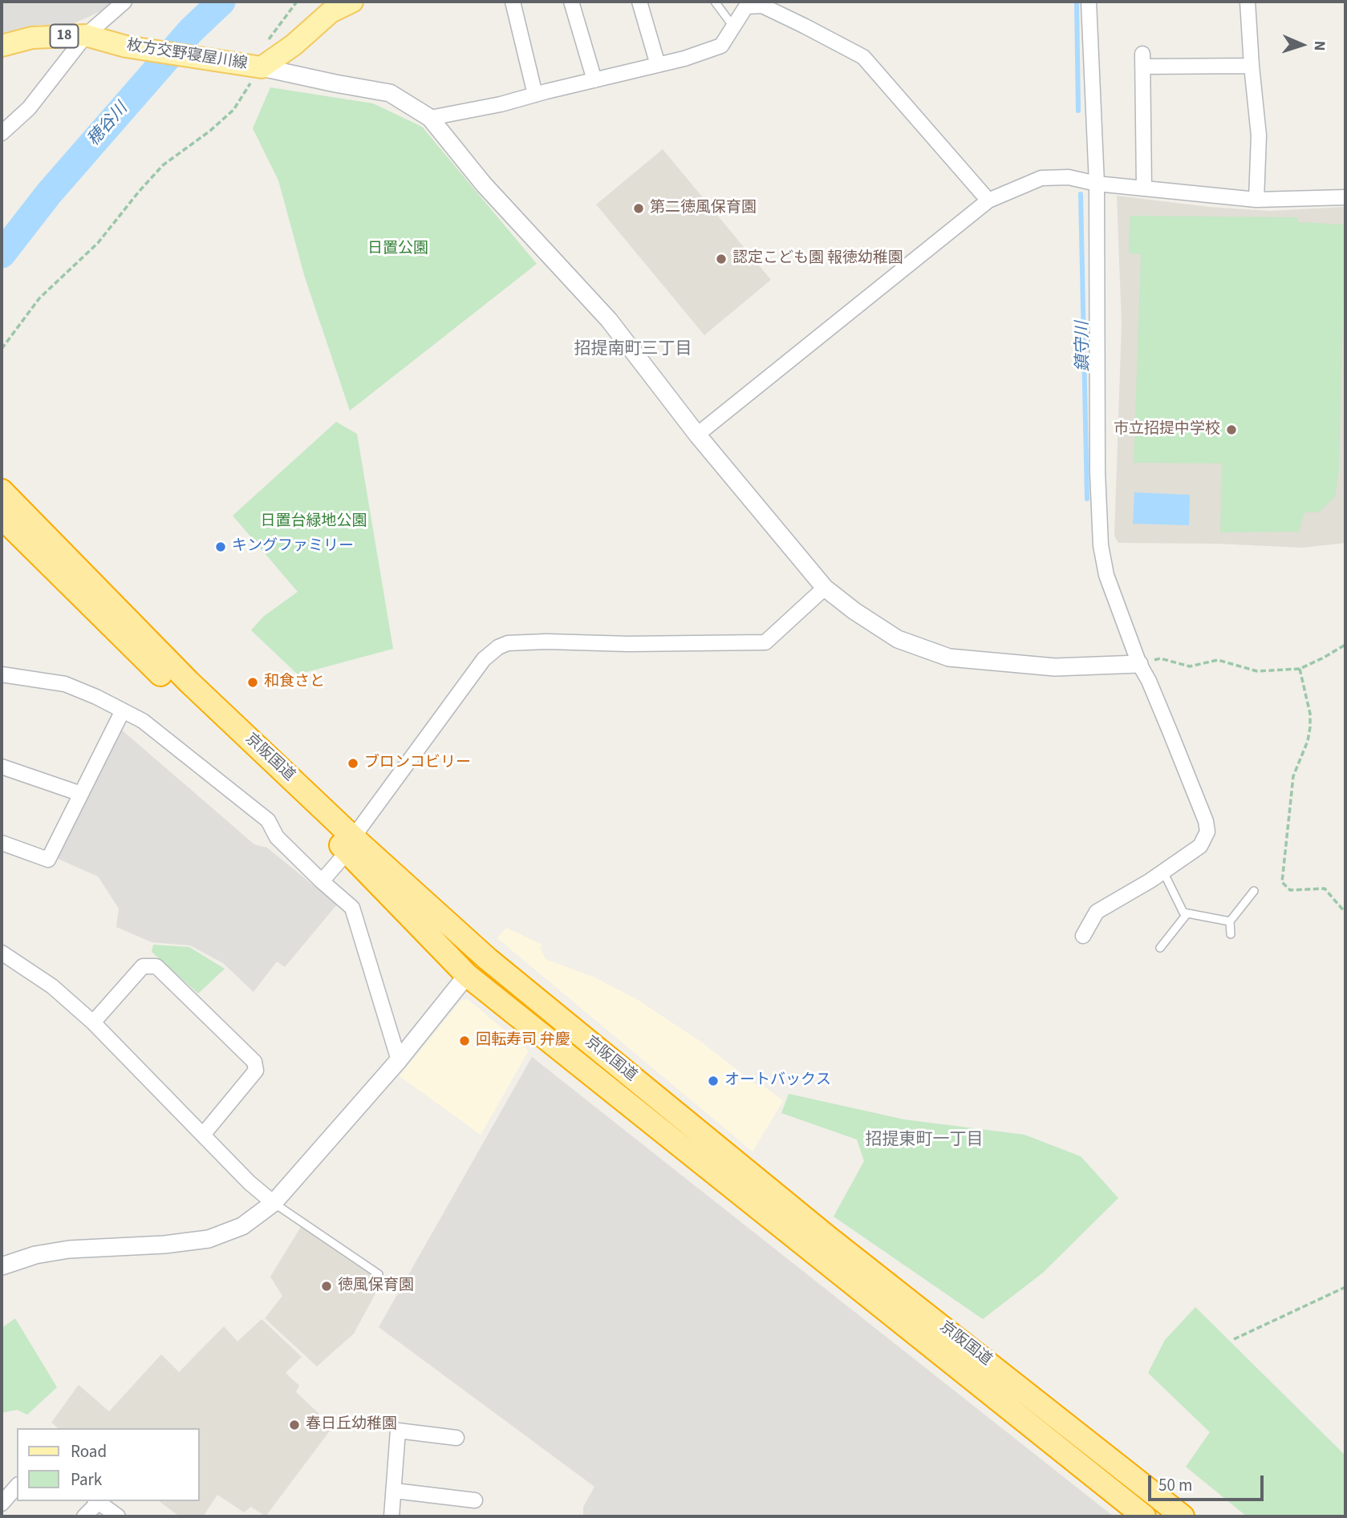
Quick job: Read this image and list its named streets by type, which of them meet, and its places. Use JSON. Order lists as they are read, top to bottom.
{
  "streets": {
    "highway": ["京阪国道"],
    "main road": ["18", "枚方交野寝屋川線"]
  },
  "districts": ["招提南町三丁目", "招提東町一丁目"],
  "water": ["穂谷川", "鎮守川"],
  "parks": ["日置公園", "日置台緑地公園"],
  "places": [
    "第二徳風保育園",
    "認定こども園 報徳幼稚園",
    "市立招提中学校",
    "キングファミリー",
    "和食さと",
    "ブロンコビリー",
    "回転寿司 弁慶",
    "オートバックス",
    "徳風保育園",
    "春日丘幼稚園"
  ],
  "legend": ["Road", "Park"],
  "scale_bar": "50 m",
  "north": "right"
}
